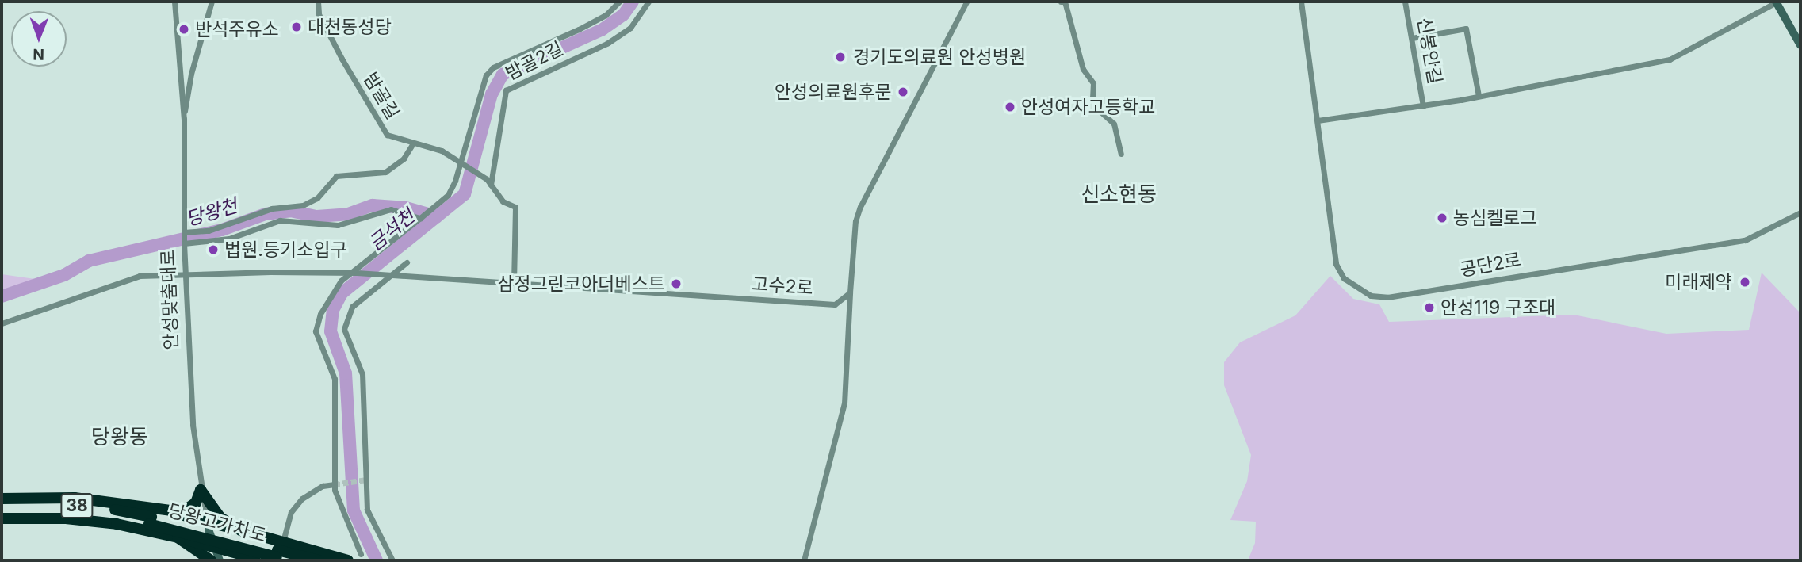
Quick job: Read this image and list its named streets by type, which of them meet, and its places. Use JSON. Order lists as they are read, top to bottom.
{
  "streets": {
    "highway": ["38", "당왕고가차도"],
    "main road": ["안성맞춤대로"],
    "street": [
      "신봉안길",
      "밤골2길",
      "밤골길",
      "공단2로",
      "고수2로"
    ]
  },
  "crossings": [
    ["밤골2길", "밤골길"],
    ["밤골길", "고수2로"],
    ["고수2로", "안성맞춤대로"],
    ["38", "당왕고가차도"]
  ],
  "districts": ["신소현동", "당왕동"],
  "water": ["당왕천", "금석천"],
  "places": [
    "대천동성당",
    "반석주유소",
    "경기도의료원 안성병원",
    "안성의료원후문",
    "안성여자고등학교",
    "농심켈로그",
    "법원.등기소입구",
    "미래제약",
    "삼정그린코아더베스트",
    "안성119 구조대"
  ],
  "north": "bottom"
}
